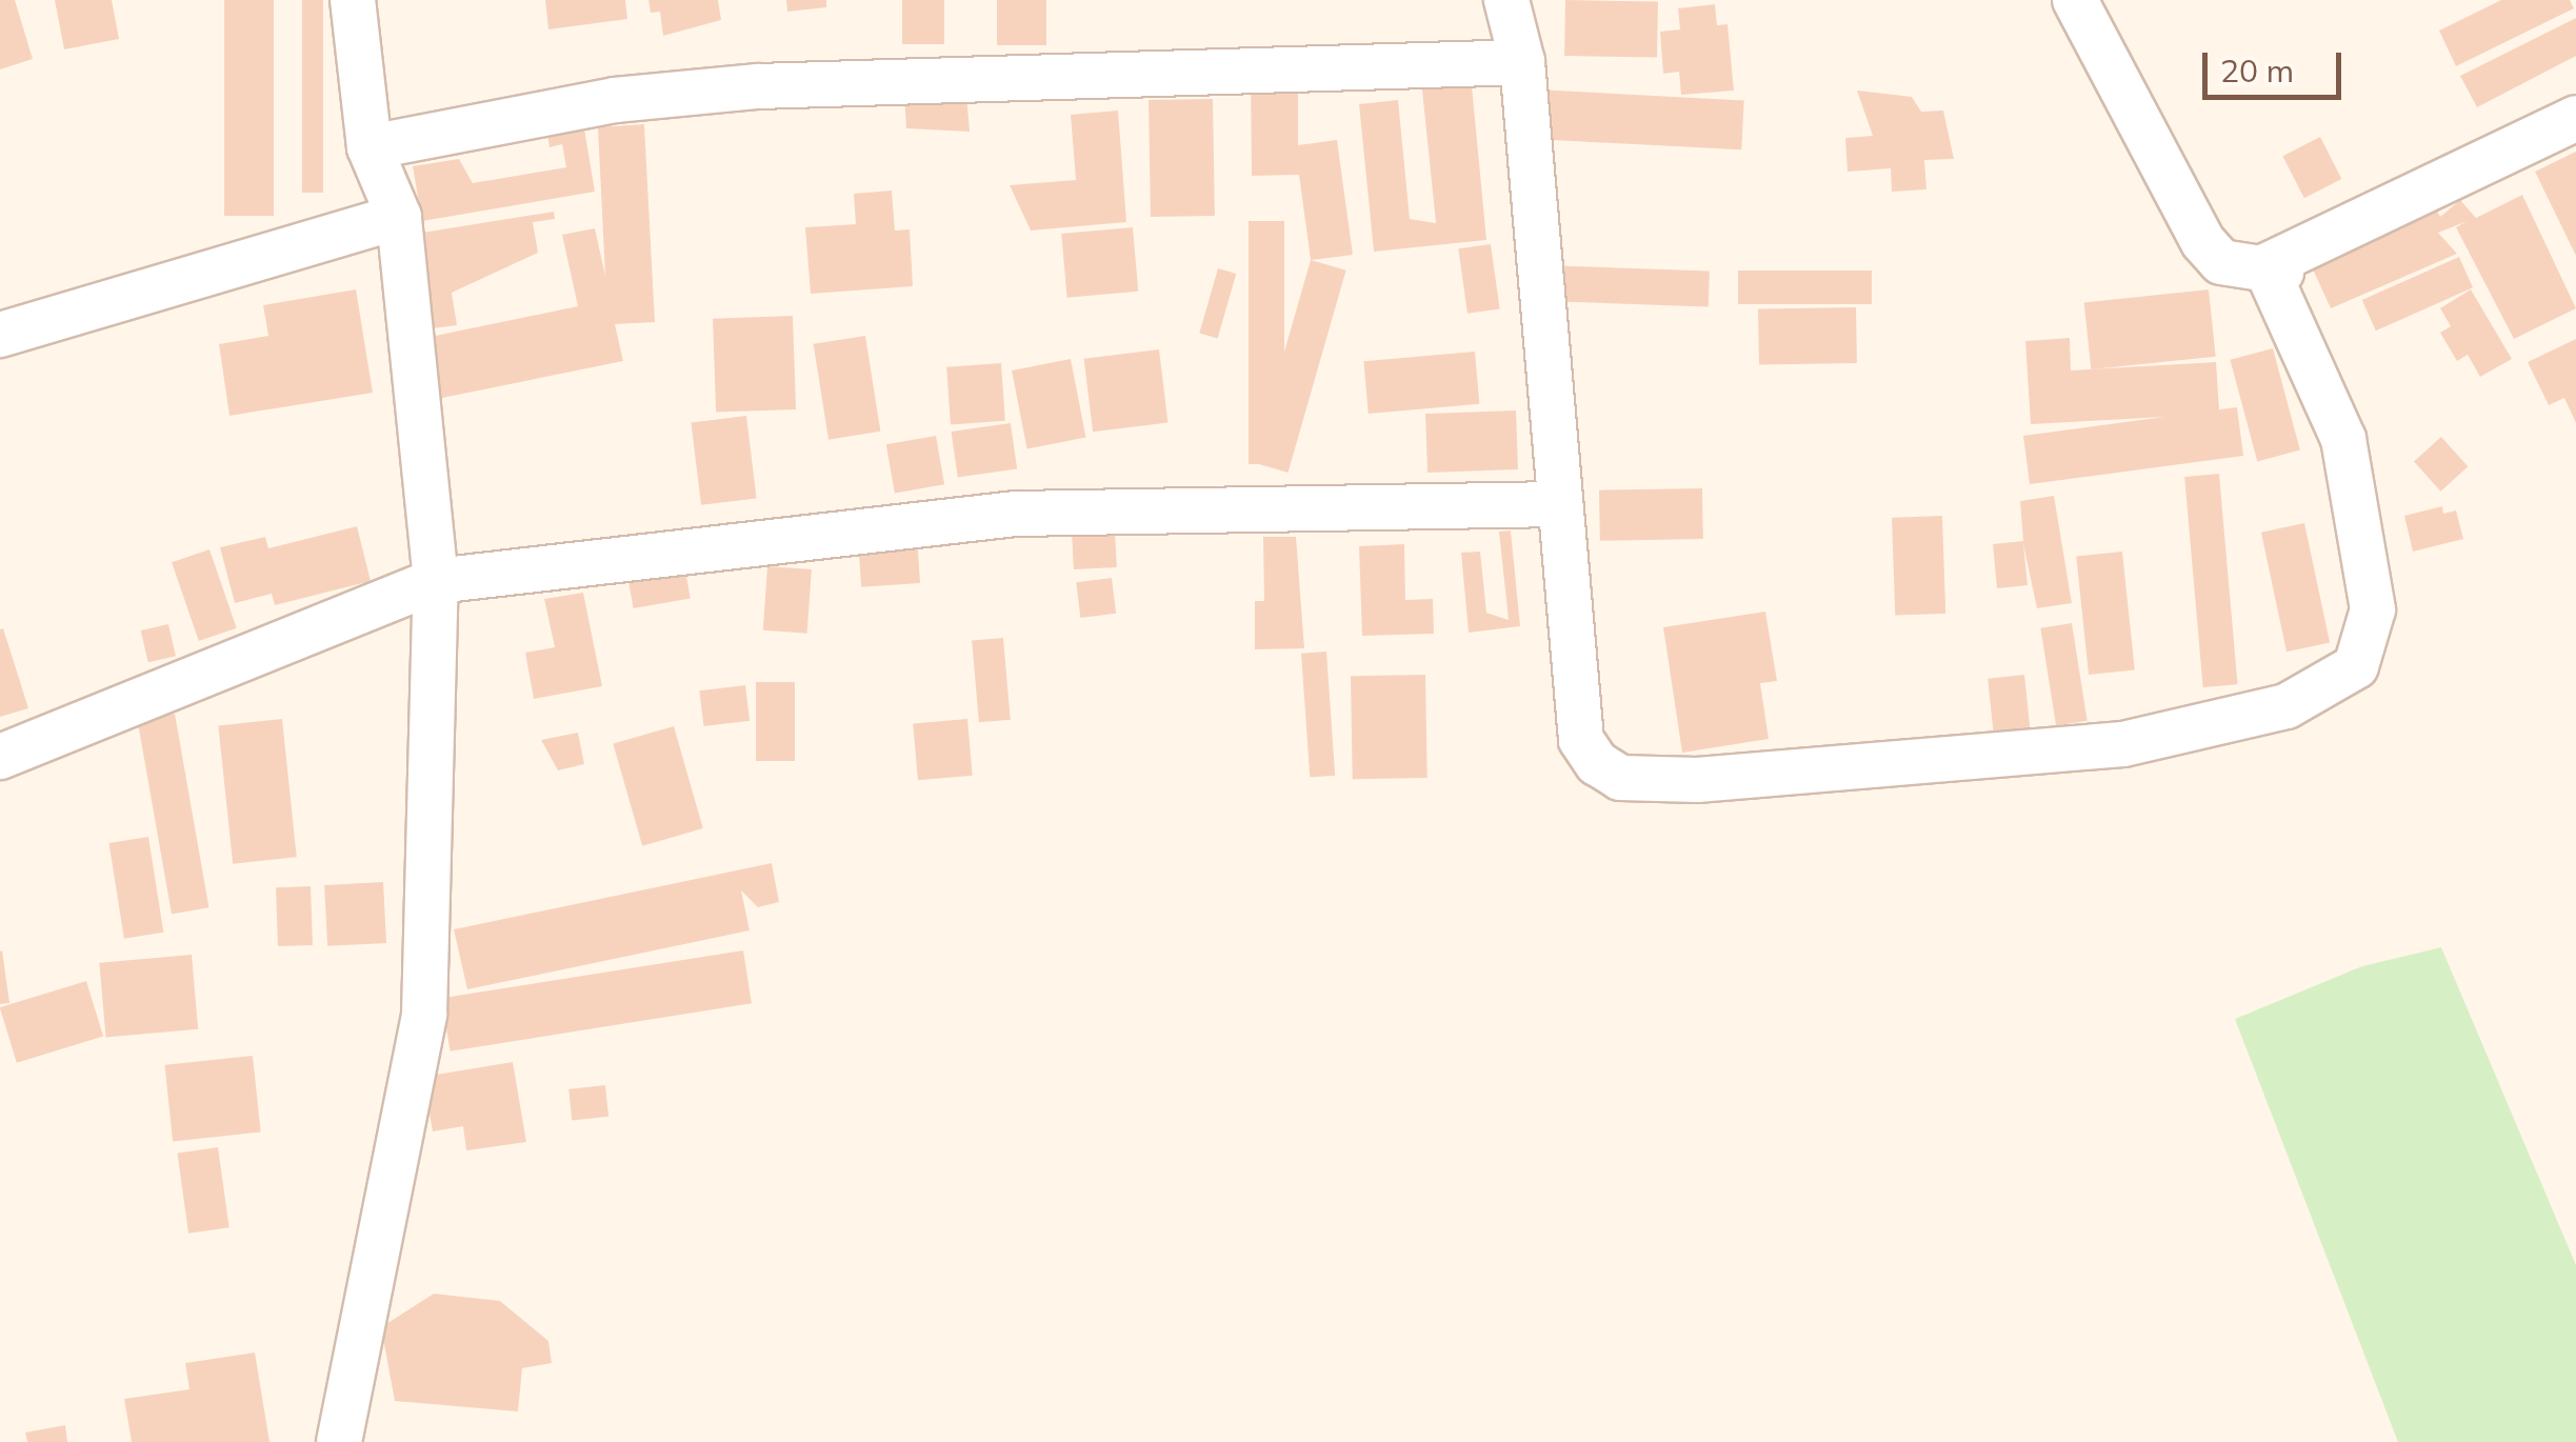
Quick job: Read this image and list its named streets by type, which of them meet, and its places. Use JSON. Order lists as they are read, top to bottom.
{
  "scale_bar": "20 m"
}
